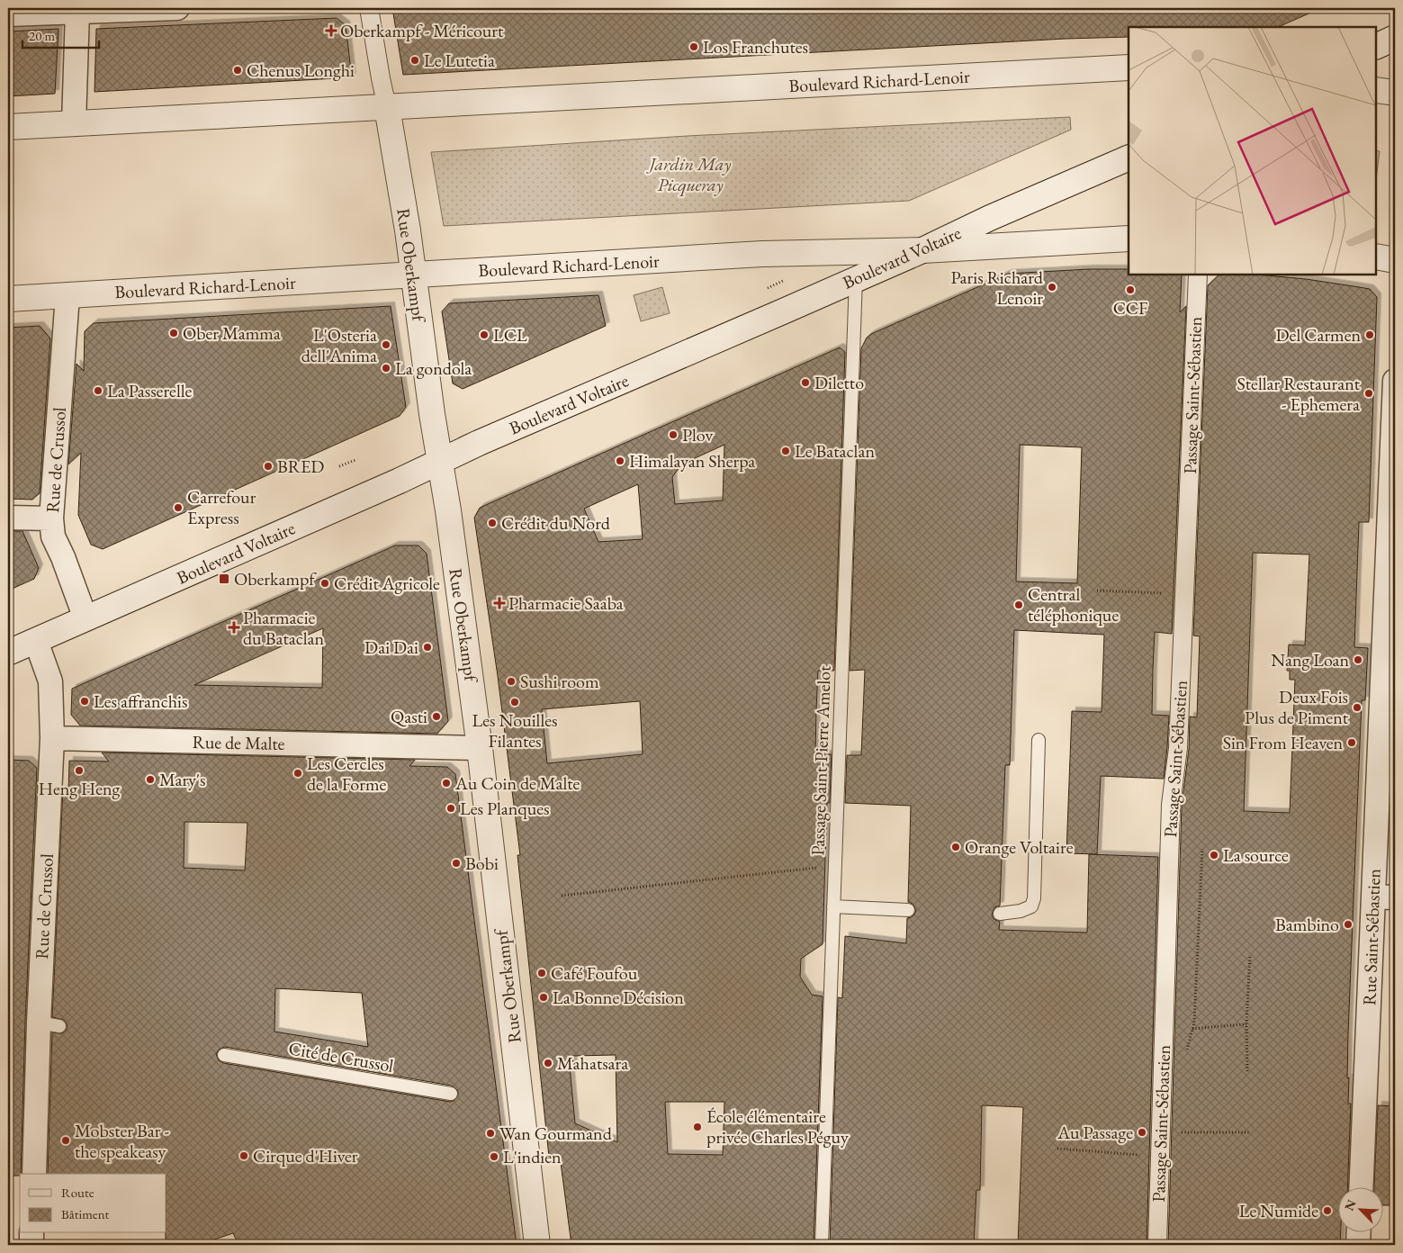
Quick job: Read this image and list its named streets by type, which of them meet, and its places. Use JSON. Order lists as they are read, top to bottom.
{
  "streets": {
    "street": [
      "Boulevard Richard-Lenoir",
      "Boulevard Voltaire",
      "Rue Oberkampf",
      "Passage Saint-Sébastien",
      "Rue de Crussol",
      "Rue de Malte",
      "Rue Saint-Sébastien"
    ],
    "lane": ["Passage Saint-Pierre Amelot", "Cité de Crussol"]
  },
  "crossings": [
    ["Boulevard Richard-Lenoir", "Boulevard Voltaire"],
    ["Boulevard Richard-Lenoir", "Rue Oberkampf"],
    ["Boulevard Richard-Lenoir", "Rue de Crussol"],
    ["Boulevard Voltaire", "Rue Oberkampf"],
    ["Boulevard Voltaire", "Rue de Crussol"],
    ["Boulevard Voltaire", "Passage Saint-Pierre Amelot"],
    ["Rue Oberkampf", "Rue de Malte"],
    ["Rue de Crussol", "Rue de Malte"]
  ],
  "parks": ["Jardin May Picqueray"],
  "places": {
    "health": ["Oberkampf - Méricourt", "Pharmacie Saaba", "Pharmacie du Bataclan"],
    "other": [
      "Los Franchutes",
      "Le Lutetia",
      "Chenus Longhi",
      "Paris Richard Lenoir",
      "CCF",
      "Ober Mamma",
      "LCL",
      "Del Carmen",
      "L'Osteria dell'Anima",
      "La gondola",
      "Diletto",
      "La Passerelle",
      "Stellar Restaurant - Ephemera",
      "Plov",
      "Le Bataclan",
      "Himalayan Sherpa",
      "BRED",
      "Carrefour Express",
      "Crédit du Nord",
      "Crédit Agricole",
      "Central téléphonique",
      "Dai Dai",
      "Nang Loan",
      "Sushi room",
      "Les affranchis",
      "Les Nouilles Filantes",
      "Deux Fois Plus de Piment",
      "Qasti",
      "Sin From Heaven",
      "Heng Heng",
      "Les Cercles de la Forme",
      "Mary's",
      "Au Coin de Malte",
      "Les Planques",
      "Orange Voltaire",
      "La source",
      "Bobi",
      "Bambino",
      "Café Foufou",
      "La Bonne Décision",
      "Mahatsara",
      "École élémentaire privée Charles Péguy",
      "Au Passage",
      "Wan Gourmand",
      "Mobster Bar - the speakeasy",
      "Cirque d'Hiver",
      "L'indien",
      "Le Numide"
    ],
    "transit": ["Oberkampf"]
  },
  "legend": ["Route", "Bâtiment"],
  "scale_bar": "20 m",
  "north": "top left"
}
